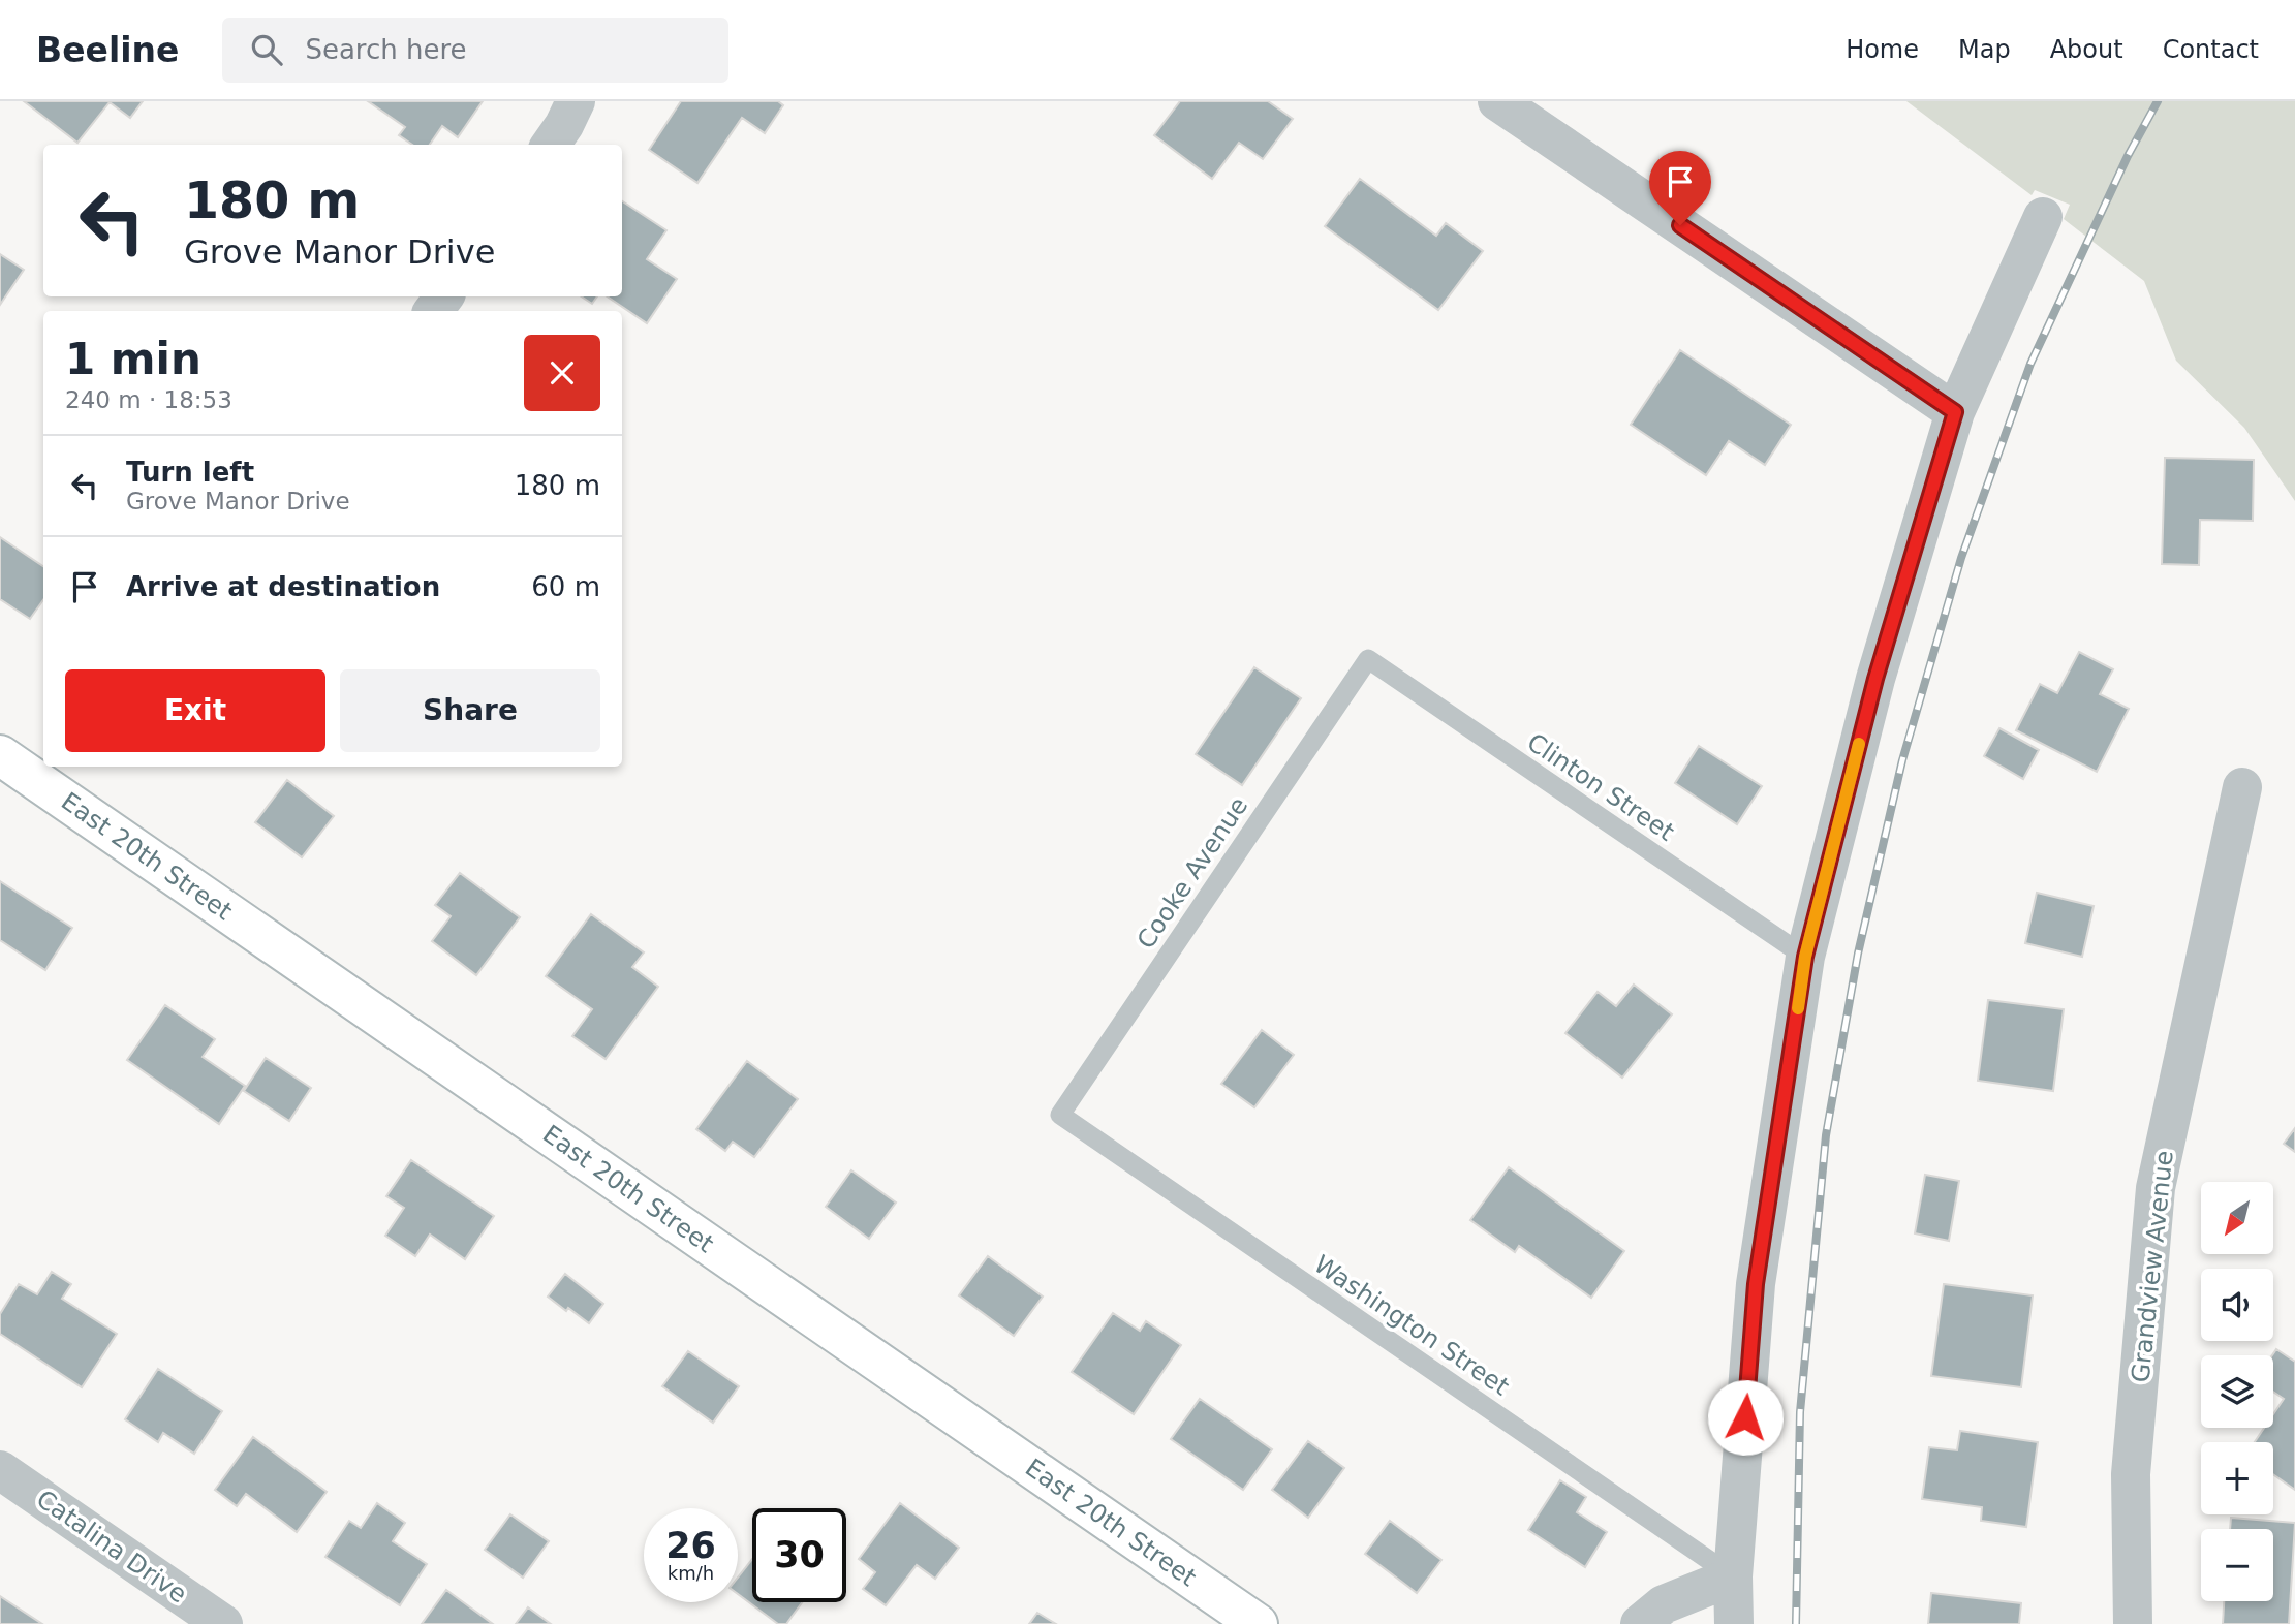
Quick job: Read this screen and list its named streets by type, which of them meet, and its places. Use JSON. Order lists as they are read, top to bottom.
{
  "streets": {
    "street": ["East 20th Street", "Grandview Avenue", "Catalina Drive"],
    "lane": ["Clinton Street", "Cooke Avenue", "Washington Street"]
  },
  "crossings": [
    ["Clinton Street", "Cooke Avenue"],
    ["Cooke Avenue", "Washington Street"]
  ],
  "north": "bottom left",
  "page": {
    "header": "Beeline",
    "search": "Search here",
    "nav": [
      "Home",
      "Map",
      "About",
      "Contact"
    ],
    "turn": ["180 m", "Grove Manor Drive"],
    "heading": ["1 min", "240 m · 18:53"],
    "list": [
      {
        "name": "Turn left",
        "note": "Grove Manor Drive",
        "value": "180 m"
      },
      {
        "name": "Arrive at destination",
        "value": "60 m"
      }
    ],
    "buttons": ["Exit", "Share"],
    "map_buttons": ["+", "−"],
    "speed": "26 km/h",
    "limit": "30"
  }
}
